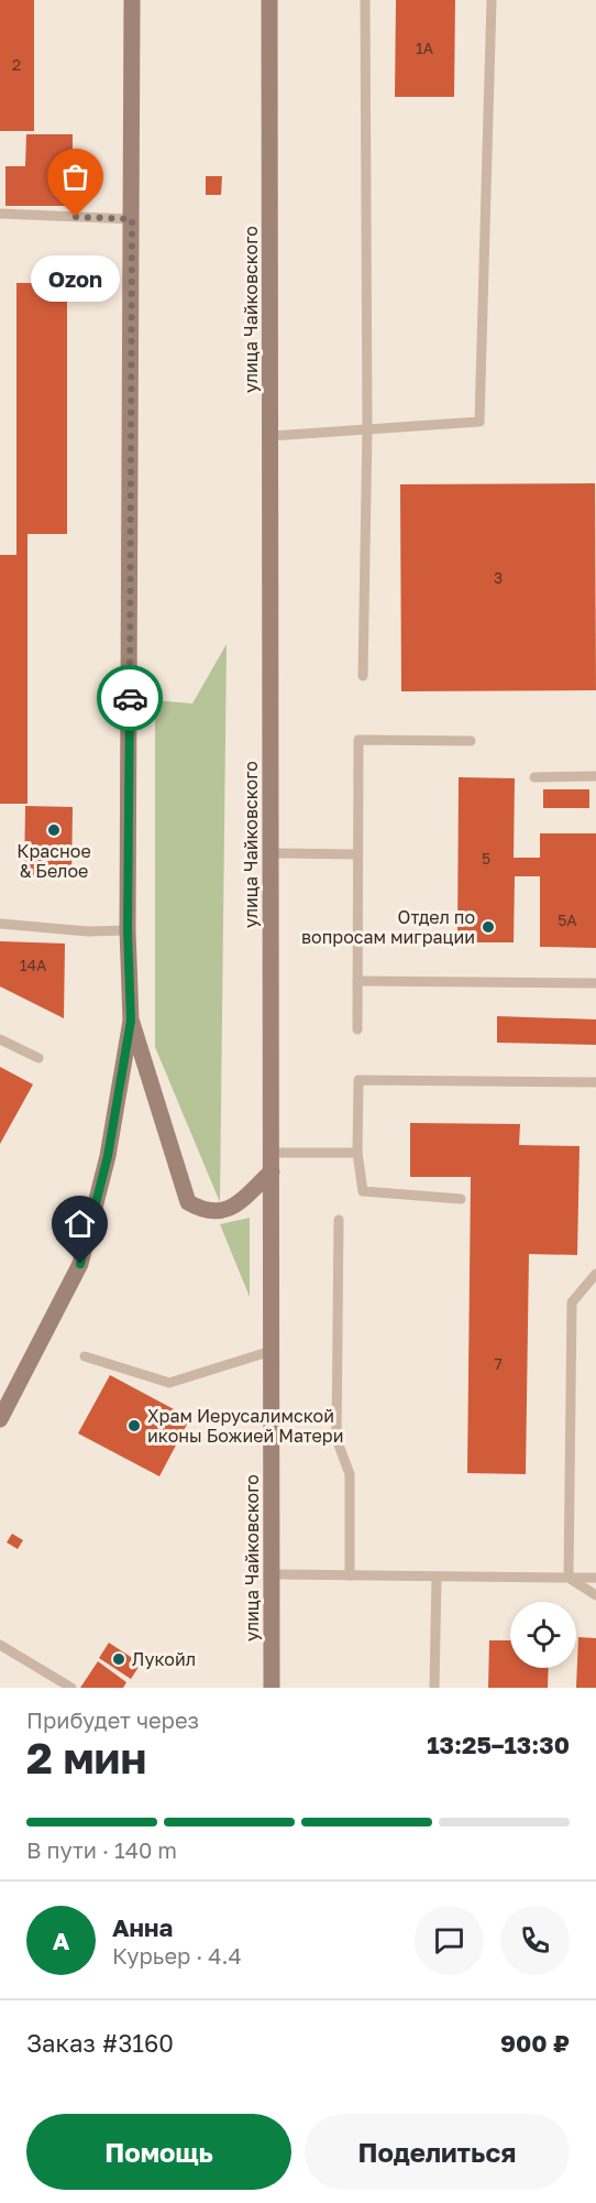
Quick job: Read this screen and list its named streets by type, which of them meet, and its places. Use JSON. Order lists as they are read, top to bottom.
{
  "streets": {
    "main road": ["улица Чайковского"]
  },
  "places": [
    "Ozon",
    "Красное & Белое",
    "Отдел по вопросам миграции",
    "Храм Иерусалимской иконы Божией Матери",
    "Лукойл"
  ],
  "house_numbers": [
    "1А",
    "2",
    "3",
    "5",
    "5А",
    "14А",
    "7"
  ],
  "page": {
    "bubble": "Ozon",
    "heading": ["2 мин", "Прибудет через", "13:25–13:30"],
    "panel": [
      "Анна",
      "Курьер · 4.4",
      "Заказ #3160",
      "900 ₽"
    ],
    "bar": "В пути · 140 m",
    "round": "А",
    "buttons": ["Помощь", "Поделиться"]
  }
}
